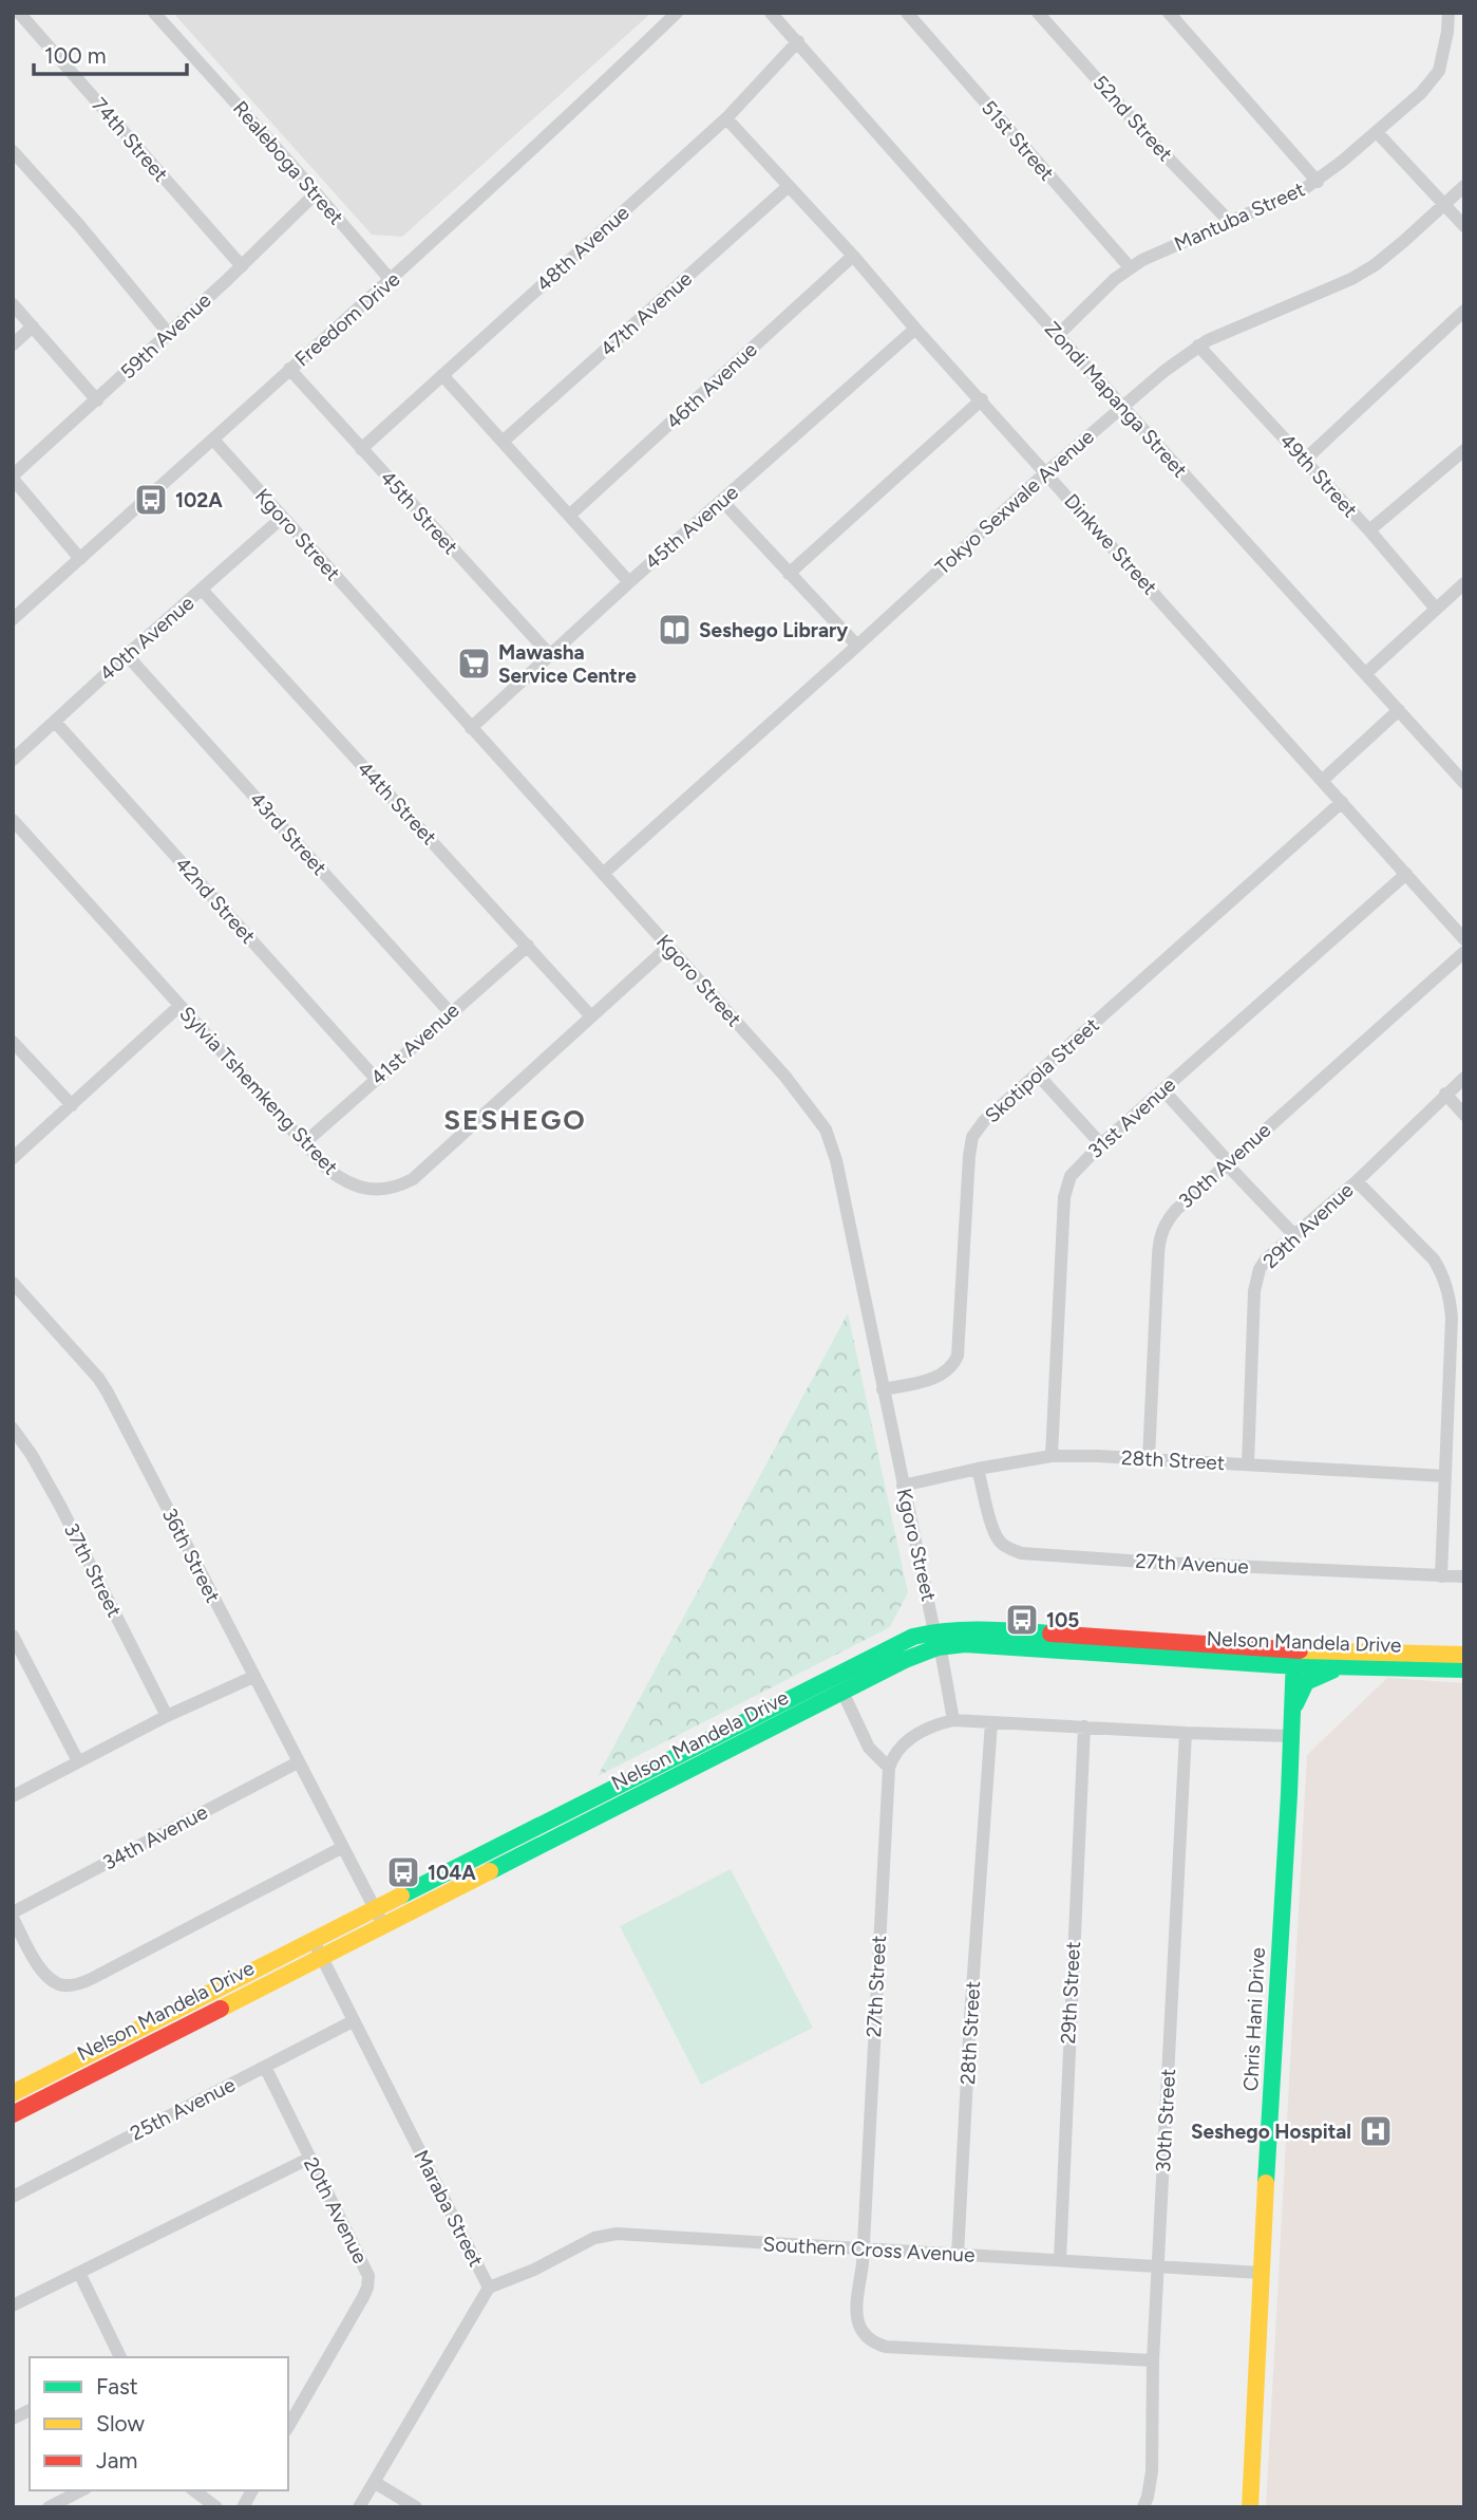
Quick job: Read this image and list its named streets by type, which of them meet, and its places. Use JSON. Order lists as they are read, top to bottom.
{
  "streets": {
    "main road": ["Nelson Mandela Drive", "Chris Hani Drive"],
    "street": [
      "52nd Street",
      "74th Street",
      "51st Street",
      "Realeboga Street",
      "Mantuba Street",
      "48th Avenue",
      "47th Avenue",
      "Freedom Drive",
      "59th Avenue",
      "46th Avenue",
      "Zondi Mapanga Street",
      "49th Street",
      "Tokyo Sexwale Avenue",
      "45th Street",
      "45th Avenue",
      "Kgoro Street",
      "Dinkwe Street",
      "40th Avenue",
      "44th Street",
      "43rd Street",
      "42nd Street",
      "41st Avenue",
      "Skotipola Street",
      "Sylvia Tshemkeng Street",
      "31st Avenue",
      "30th Avenue",
      "29th Avenue",
      "28th Street",
      "36th Street",
      "27th Avenue",
      "37th Street",
      "34th Avenue",
      "27th Street",
      "29th Street",
      "25th Avenue",
      "30th Street",
      "Maraba Street",
      "20th Avenue",
      "Southern Cross Avenue"
    ]
  },
  "crossings": [
    ["52nd Street", "Mantuba Street"],
    ["74th Street", "59th Avenue"],
    ["51st Street", "Mantuba Street"],
    ["Realeboga Street", "Freedom Drive"],
    ["Realeboga Street", "59th Avenue"],
    ["Mantuba Street", "Zondi Mapanga Street"],
    ["48th Avenue", "Zondi Mapanga Street"],
    ["48th Avenue", "45th Street"],
    ["48th Avenue", "Dinkwe Street"],
    ["47th Avenue", "Dinkwe Street"],
    ["Freedom Drive", "45th Street"],
    ["Freedom Drive", "Kgoro Street"],
    ["46th Avenue", "Dinkwe Street"],
    ["Zondi Mapanga Street", "Tokyo Sexwale Avenue"],
    ["49th Street", "Tokyo Sexwale Avenue"],
    ["Tokyo Sexwale Avenue", "Kgoro Street"],
    ["Tokyo Sexwale Avenue", "Dinkwe Street"],
    ["45th Street", "45th Avenue"],
    ["45th Avenue", "Kgoro Street"],
    ["45th Avenue", "Dinkwe Street"],
    ["Kgoro Street", "40th Avenue"],
    ["Kgoro Street", "Skotipola Street"],
    ["Kgoro Street", "Sylvia Tshemkeng Street"],
    ["Kgoro Street", "28th Street"],
    ["Kgoro Street", "Nelson Mandela Drive"],
    ["Dinkwe Street", "Skotipola Street"],
    ["Dinkwe Street", "31st Avenue"],
    ["40th Avenue", "44th Street"],
    ["40th Avenue", "43rd Street"],
    ["40th Avenue", "42nd Street"],
    ["44th Street", "41st Avenue"],
    ["44th Street", "Sylvia Tshemkeng Street"],
    ["43rd Street", "41st Avenue"],
    ["42nd Street", "41st Avenue"],
    ["41st Avenue", "Sylvia Tshemkeng Street"],
    ["31st Avenue", "28th Street"],
    ["30th Avenue", "28th Street"],
    ["29th Avenue", "28th Street"],
    ["28th Street", "27th Avenue"],
    ["28th Street", "Southern Cross Avenue"],
    ["36th Street", "Nelson Mandela Drive"],
    ["36th Street", "34th Avenue"],
    ["Nelson Mandela Drive", "Chris Hani Drive"],
    ["Nelson Mandela Drive", "Maraba Street"],
    ["27th Street", "30th Street"],
    ["27th Street", "Southern Cross Avenue"],
    ["29th Street", "Southern Cross Avenue"],
    ["Chris Hani Drive", "Southern Cross Avenue"],
    ["25th Avenue", "Maraba Street"],
    ["25th Avenue", "20th Avenue"],
    ["30th Street", "Southern Cross Avenue"],
    ["Maraba Street", "Southern Cross Avenue"]
  ],
  "districts": ["SESHEGO"],
  "places": {
    "bus stop": ["102A", "105", "104A"],
    "library": ["Seshego Library"],
    "supermarket": ["Mawasha Service Centre"],
    "hospital": ["Seshego Hospital"]
  },
  "legend": ["Fast", "Slow", "Jam"],
  "scale_bar": "100 m"
}
